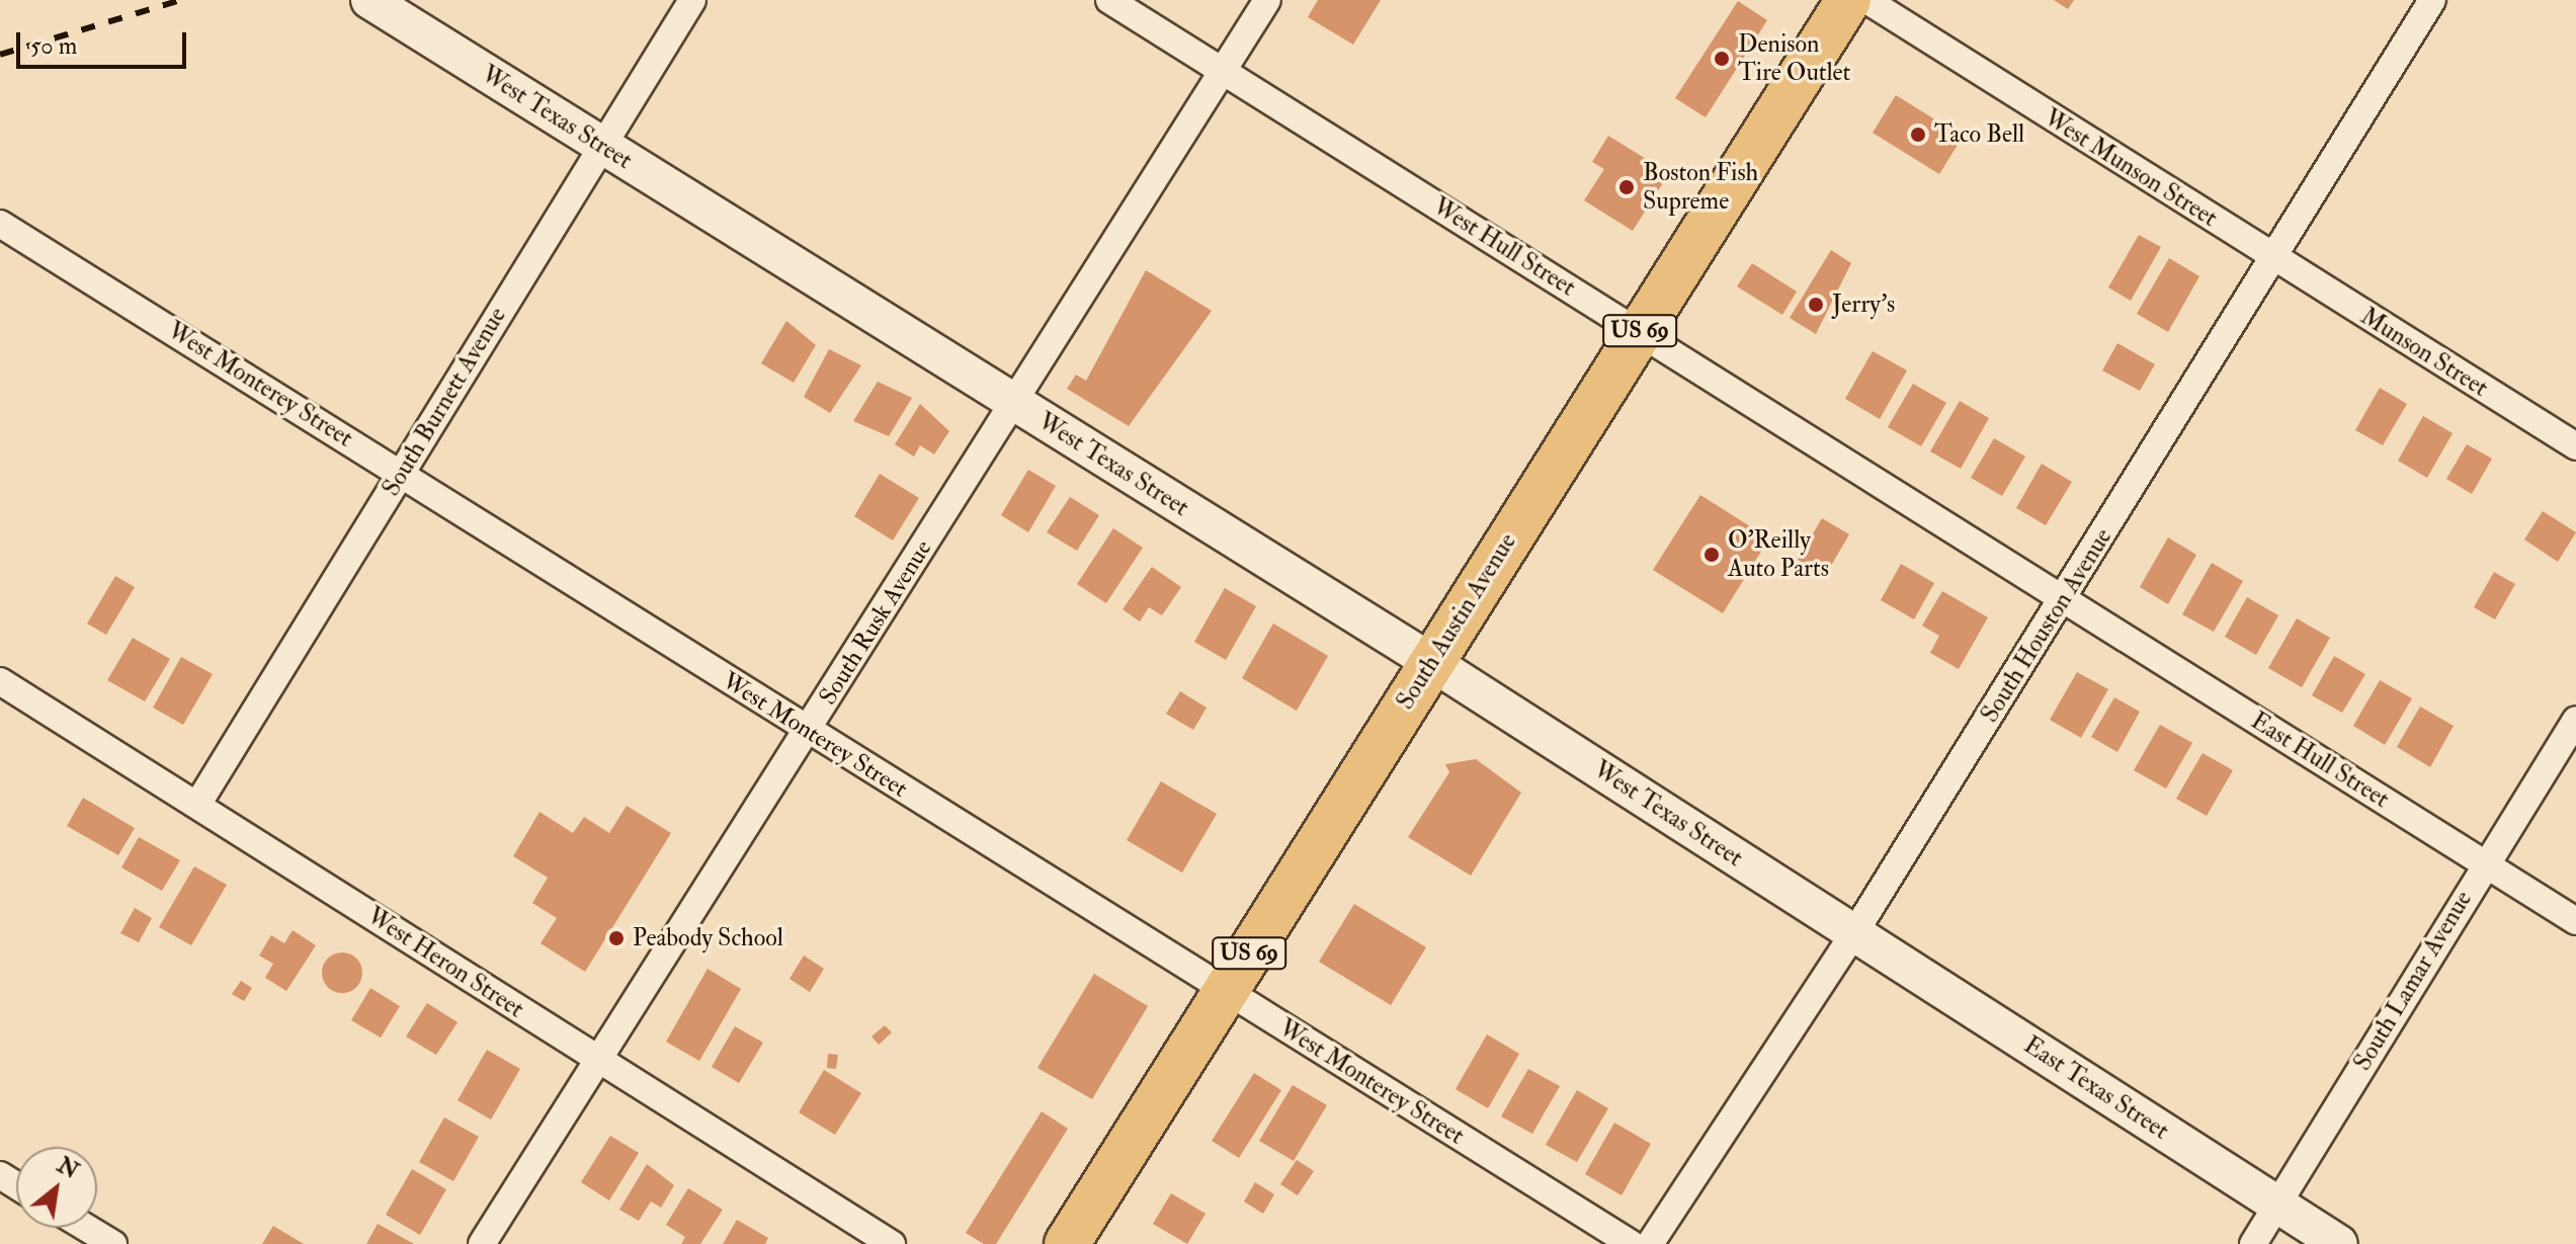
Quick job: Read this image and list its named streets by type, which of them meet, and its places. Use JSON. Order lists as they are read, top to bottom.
{
  "streets": {
    "highway": ["US 69", "South Austin Avenue"],
    "street": [
      "West Texas Street",
      "West Munson Street",
      "West Hull Street",
      "Munson Street",
      "West Monterey Street",
      "South Burnett Avenue",
      "South Rusk Avenue",
      "South Houston Avenue",
      "East Hull Street",
      "West Heron Street",
      "South Lamar Avenue",
      "East Texas Street"
    ]
  },
  "crossings": [
    ["West Texas Street", "South Burnett Avenue"],
    ["West Texas Street", "South Austin Avenue"],
    ["West Texas Street", "South Rusk Avenue"],
    ["West Texas Street", "South Houston Avenue"],
    ["West Texas Street", "East Texas Street"],
    ["West Munson Street", "Munson Street"],
    ["West Munson Street", "South Houston Avenue"],
    ["West Hull Street", "South Austin Avenue"],
    ["West Hull Street", "South Rusk Avenue"],
    ["West Hull Street", "South Houston Avenue"],
    ["West Hull Street", "East Hull Street"],
    ["Munson Street", "South Houston Avenue"],
    ["West Monterey Street", "South Burnett Avenue"],
    ["West Monterey Street", "South Austin Avenue"],
    ["West Monterey Street", "South Rusk Avenue"],
    ["South Burnett Avenue", "West Heron Street"],
    ["South Rusk Avenue", "West Heron Street"],
    ["South Houston Avenue", "East Hull Street"],
    ["South Houston Avenue", "East Texas Street"],
    ["East Hull Street", "South Lamar Avenue"],
    ["South Lamar Avenue", "East Texas Street"]
  ],
  "places": [
    "Denison Tire Outlet",
    "Taco Bell",
    "Boston Fish Supreme",
    "Jerry's",
    "O'Reilly Auto Parts",
    "Peabody School"
  ],
  "scale_bar": "50 m",
  "north": "top right"
}
